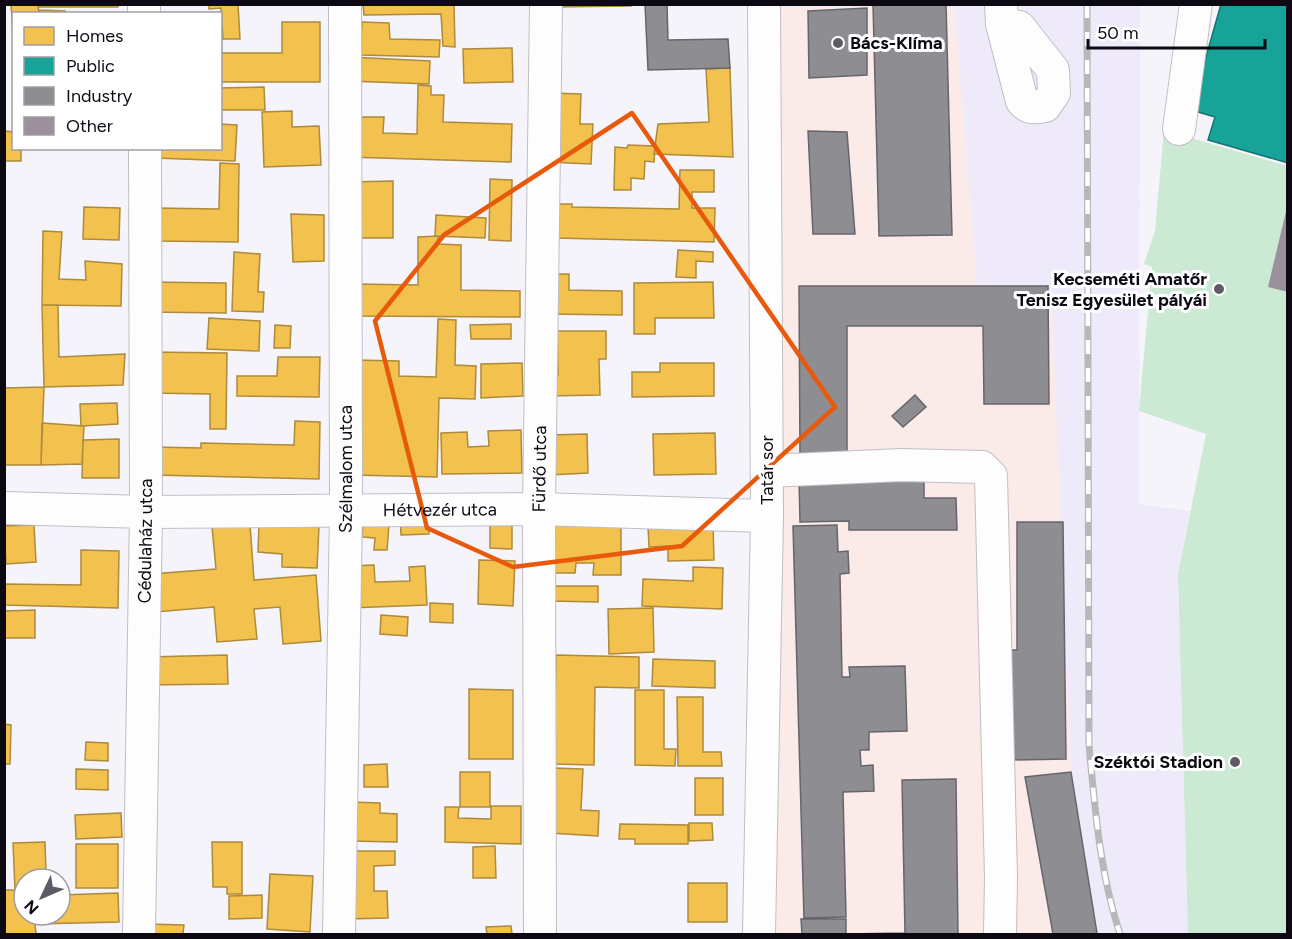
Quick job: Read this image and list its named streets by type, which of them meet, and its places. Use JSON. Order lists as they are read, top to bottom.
{
  "streets": {
    "street": [
      "Fürdő utca",
      "Szélmalom utca",
      "Tatár sor",
      "Hétvezér utca",
      "Cédulaház utca"
    ]
  },
  "crossings": [
    ["Fürdő utca", "Hétvezér utca"],
    ["Szélmalom utca", "Hétvezér utca"],
    ["Tatár sor", "Hétvezér utca"],
    ["Hétvezér utca", "Cédulaház utca"]
  ],
  "places": ["Bács-Klíma", "Kecseméti Amatőr Tenisz Egyesület pályái", "Széktói Stadion"],
  "legend": [
    "Homes",
    "Public",
    "Industry",
    "Other"
  ],
  "scale_bar": "50 m",
  "north": "bottom left"
}
